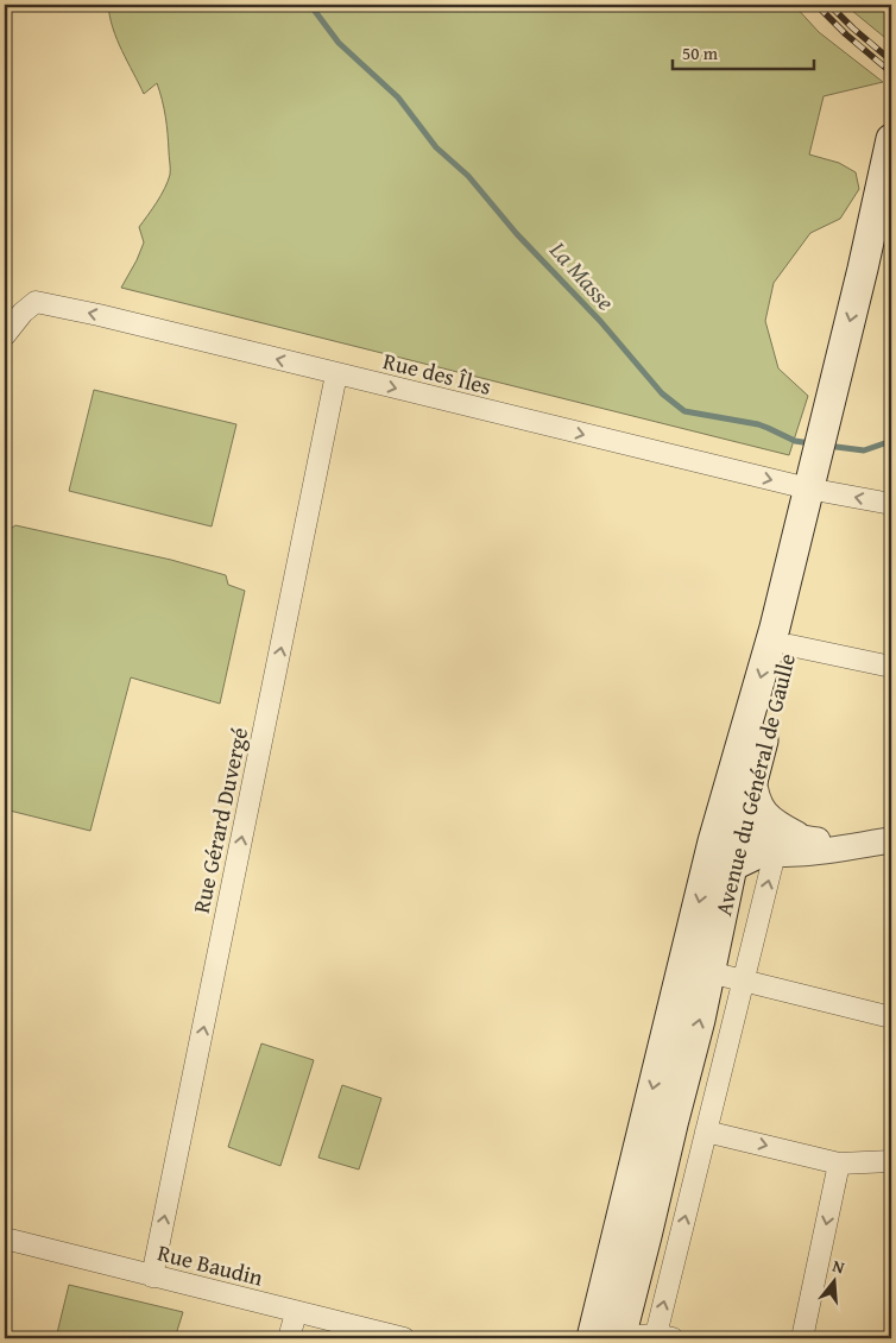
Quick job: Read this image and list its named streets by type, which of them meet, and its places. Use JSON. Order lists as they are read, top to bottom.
{
  "streets": {
    "main road": ["Avenue du Général de Gaulle"],
    "street": ["Rue des Îles", "Rue Gérard Duvergé", "Rue Baudin"]
  },
  "crossings": [
    ["Rue des Îles", "Avenue du Général de Gaulle"],
    ["Rue des Îles", "Rue Gérard Duvergé"],
    ["Rue Gérard Duvergé", "Rue Baudin"]
  ],
  "one_way": ["Rue Gérard Duvergé"],
  "water": ["La Masse"],
  "scale_bar": "50 m",
  "north": "top"
}
